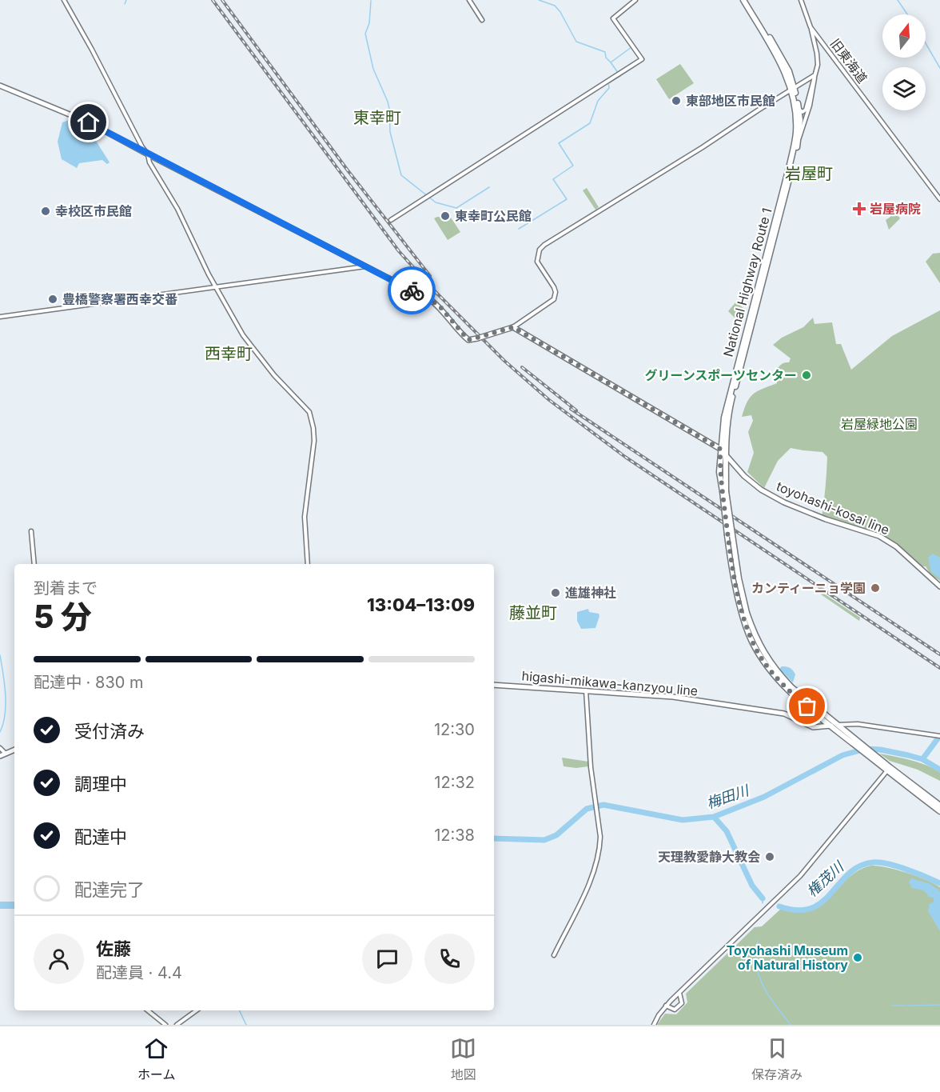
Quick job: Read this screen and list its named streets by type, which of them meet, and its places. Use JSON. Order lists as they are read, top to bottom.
{
  "streets": {
    "highway": ["National Highway Route 1"],
    "main road": ["toyohashi-kosai line", "higashi-mikawa-kanzyou line"],
    "street": ["旧東海道"]
  },
  "crossings": [
    ["National Highway Route 1", "toyohashi-kosai line"],
    ["National Highway Route 1", "higashi-mikawa-kanzyou line"]
  ],
  "districts": [
    "東幸町",
    "岩屋町",
    "西幸町",
    "藤並町"
  ],
  "water": ["梅田川", "権茂川"],
  "parks": ["岩屋緑地公園"],
  "places": {
    "other": [
      "東部地区市民館",
      "幸校区市民館",
      "東幸町公民館",
      "豊橋警察署西幸交番",
      "グリーンスポーツセンター",
      "カンティーニョ学園",
      "進雄神社",
      "天理教愛静大教会",
      "Toyohashi Museum of Natural History"
    ],
    "health": ["岩屋病院"]
  },
  "north": "top",
  "page": {
    "heading": ["5 分", "到着まで", "13:04–13:09"],
    "panel": ["佐藤", "配達員 · 4.4"],
    "bar": "配達中 · 830 m",
    "list": [
      ["受付済み", "12:30"],
      ["調理中", "12:32"],
      ["配達中", "12:38"],
      "配達完了"
    ],
    "tabs": ["ホーム", "地図", "保存済み"]
  }
}
